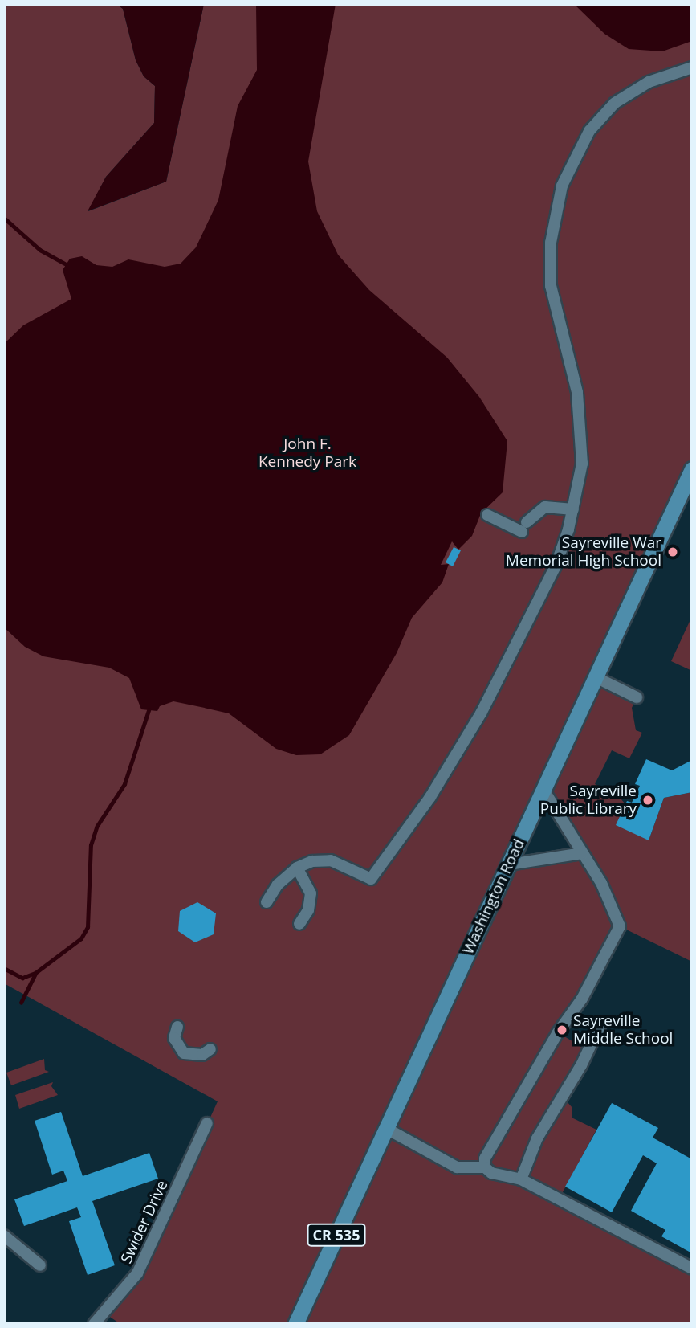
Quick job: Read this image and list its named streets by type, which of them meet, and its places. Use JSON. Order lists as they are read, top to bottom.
{
  "streets": {
    "main road": ["Washington Road", "CR 535"],
    "street": ["Swider Drive"]
  },
  "parks": ["John F. Kennedy Park"],
  "places": ["Sayreville War Memorial High School", "Sayreville Public Library", "Sayreville Middle School"]
}
